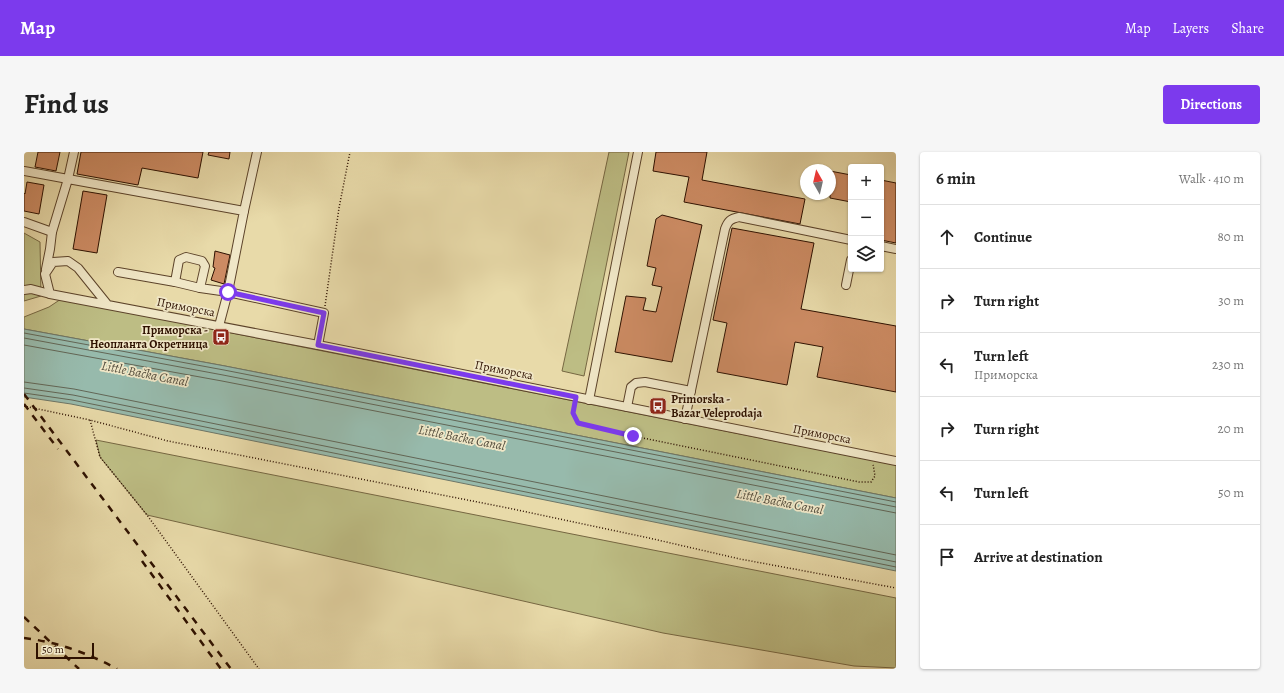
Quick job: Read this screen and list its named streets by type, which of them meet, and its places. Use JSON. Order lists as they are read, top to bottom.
{
  "streets": {
    "street": ["Приморска"]
  },
  "water": ["Little Bačka Canal"],
  "places": {
    "bus stop": ["Приморска - Неопланта Окретница", "Primorska - Bazar Veleprodaja"]
  },
  "scale_bar": "50 m",
  "north": "top",
  "page": {
    "header": "Map",
    "nav": ["Map", "Layers", "Share"],
    "title": "Find us",
    "buttons": "Directions",
    "heading": ["6 min", "Walk · 410 m"],
    "map_buttons": ["+", "−"],
    "list": [
      ["Continue", "80 m"],
      ["Turn right", "30 m"],
      ["Turn left", "Приморска", "230 m"],
      ["Turn right", "20 m"],
      ["Turn left", "50 m"],
      "Arrive at destination"
    ],
    "scale": "50 m"
  }
}
